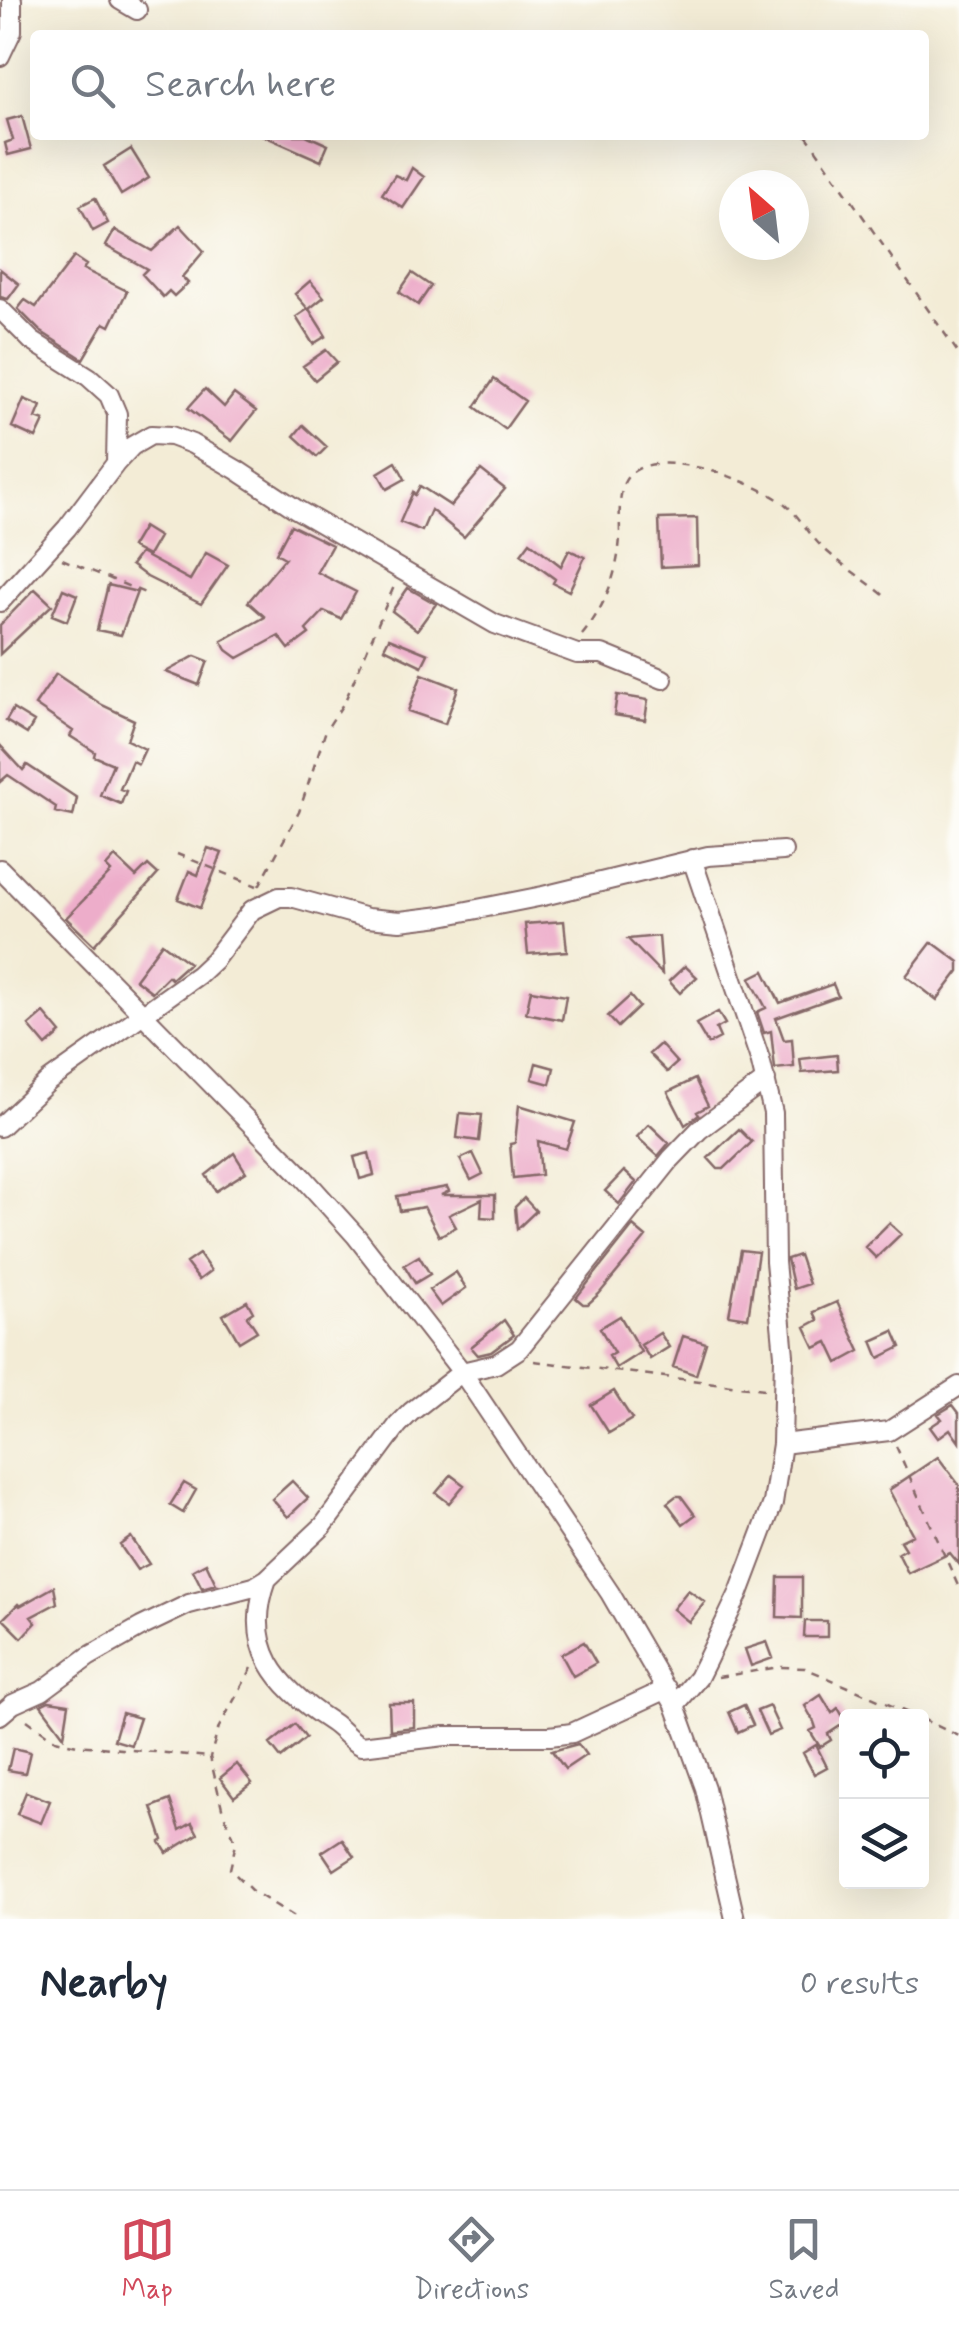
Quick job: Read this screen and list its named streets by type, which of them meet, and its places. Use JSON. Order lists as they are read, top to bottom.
{
  "north": "top left",
  "page": {
    "search": "Search here",
    "heading": ["Nearby", "0 results"],
    "nav": ["Map", "Directions", "Saved"]
  }
}
